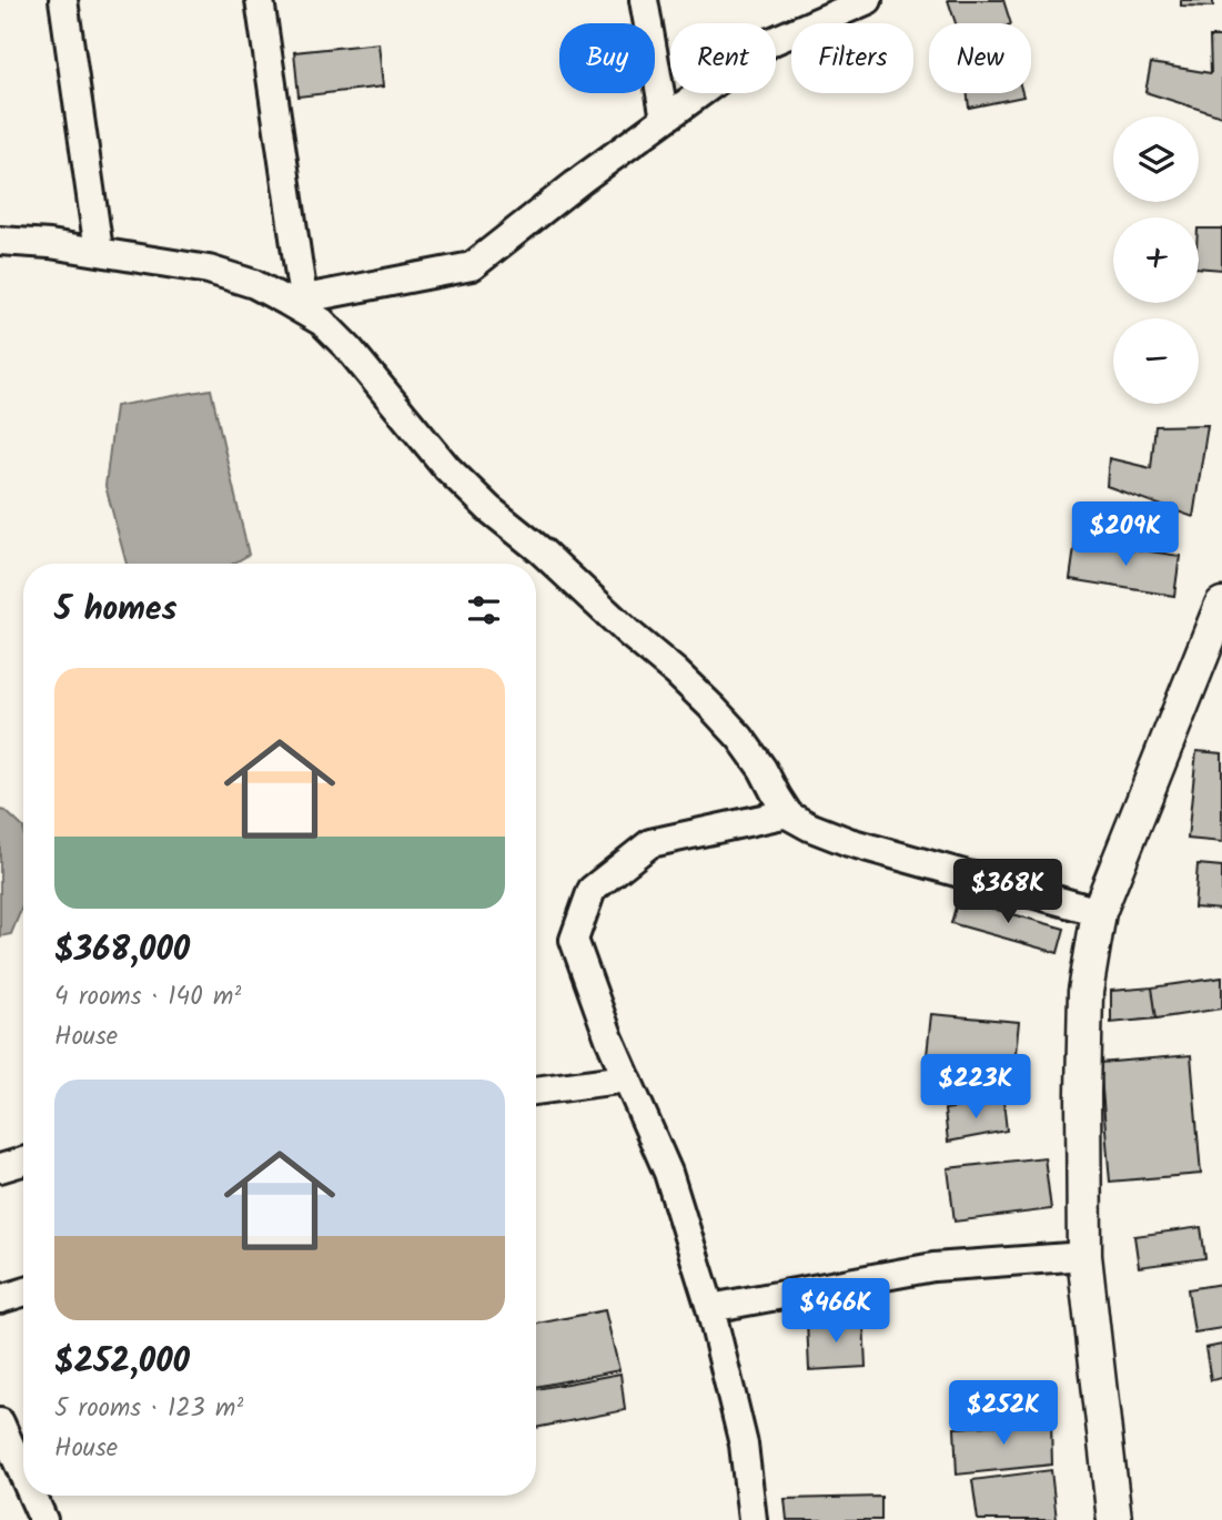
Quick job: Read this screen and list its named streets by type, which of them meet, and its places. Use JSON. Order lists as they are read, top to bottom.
{
  "page": {
    "chip": [
      "Buy",
      "Rent",
      "Filters",
      "New"
    ],
    "map_buttons": ["+", "−"],
    "price": [
      "$209K",
      "$368K",
      "$223K",
      "$466K",
      "$252K"
    ],
    "heading": "5 homes",
    "list": [
      {
        "name": "$368,000",
        "note": "4 rooms · 140 m² · House"
      },
      {
        "name": "$252,000",
        "note": "5 rooms · 123 m² · House"
      }
    ]
  }
}
